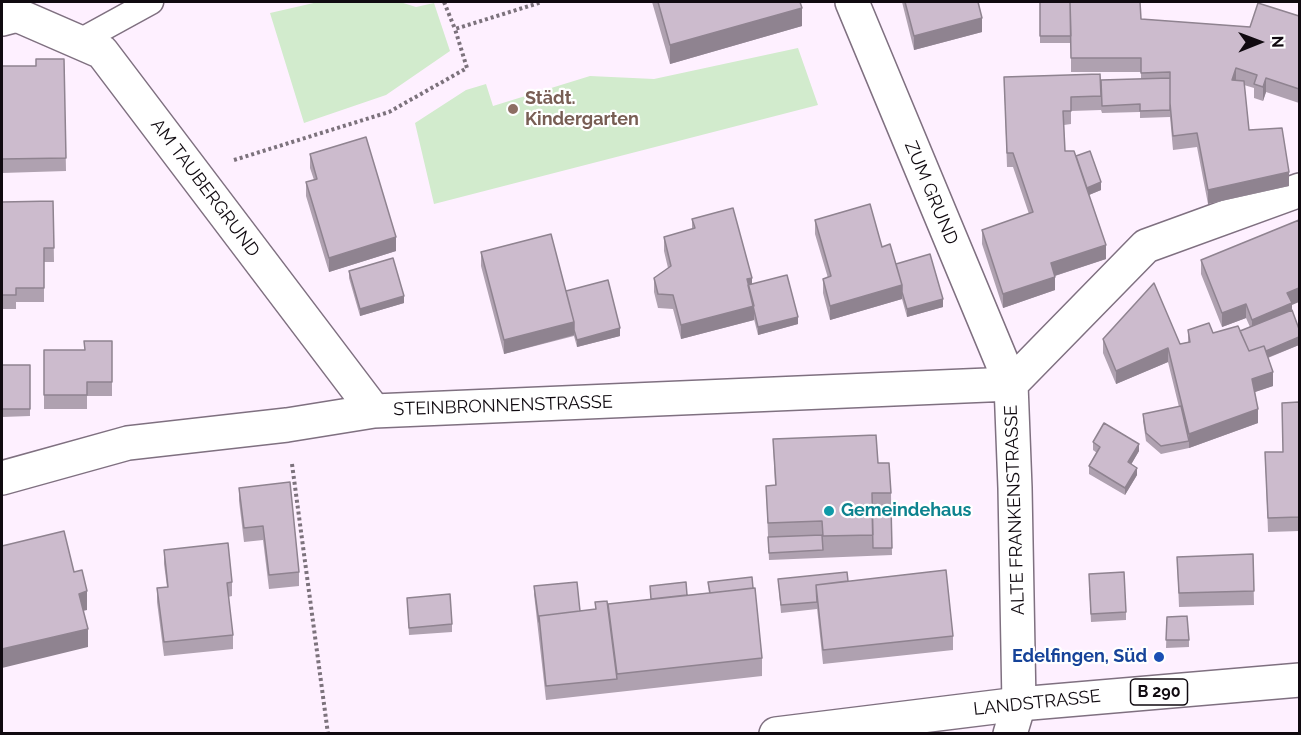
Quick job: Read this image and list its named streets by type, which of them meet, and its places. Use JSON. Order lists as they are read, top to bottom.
{
  "streets": {
    "street": [
      "AM TAUBERGRUND",
      "ZUM GRUND",
      "STEINBRONNENSTRASSE",
      "ALTE FRANKENSTRASSE",
      "B 290",
      "LANDSTRASSE"
    ]
  },
  "crossings": [
    ["AM TAUBERGRUND", "STEINBRONNENSTRASSE"],
    ["ZUM GRUND", "STEINBRONNENSTRASSE"],
    ["ZUM GRUND", "ALTE FRANKENSTRASSE"],
    ["STEINBRONNENSTRASSE", "ALTE FRANKENSTRASSE"],
    ["ALTE FRANKENSTRASSE", "LANDSTRASSE"]
  ],
  "places": ["Städt. Kindergarten", "Gemeindehaus", "Edelfingen, Süd"],
  "north": "right"
}
